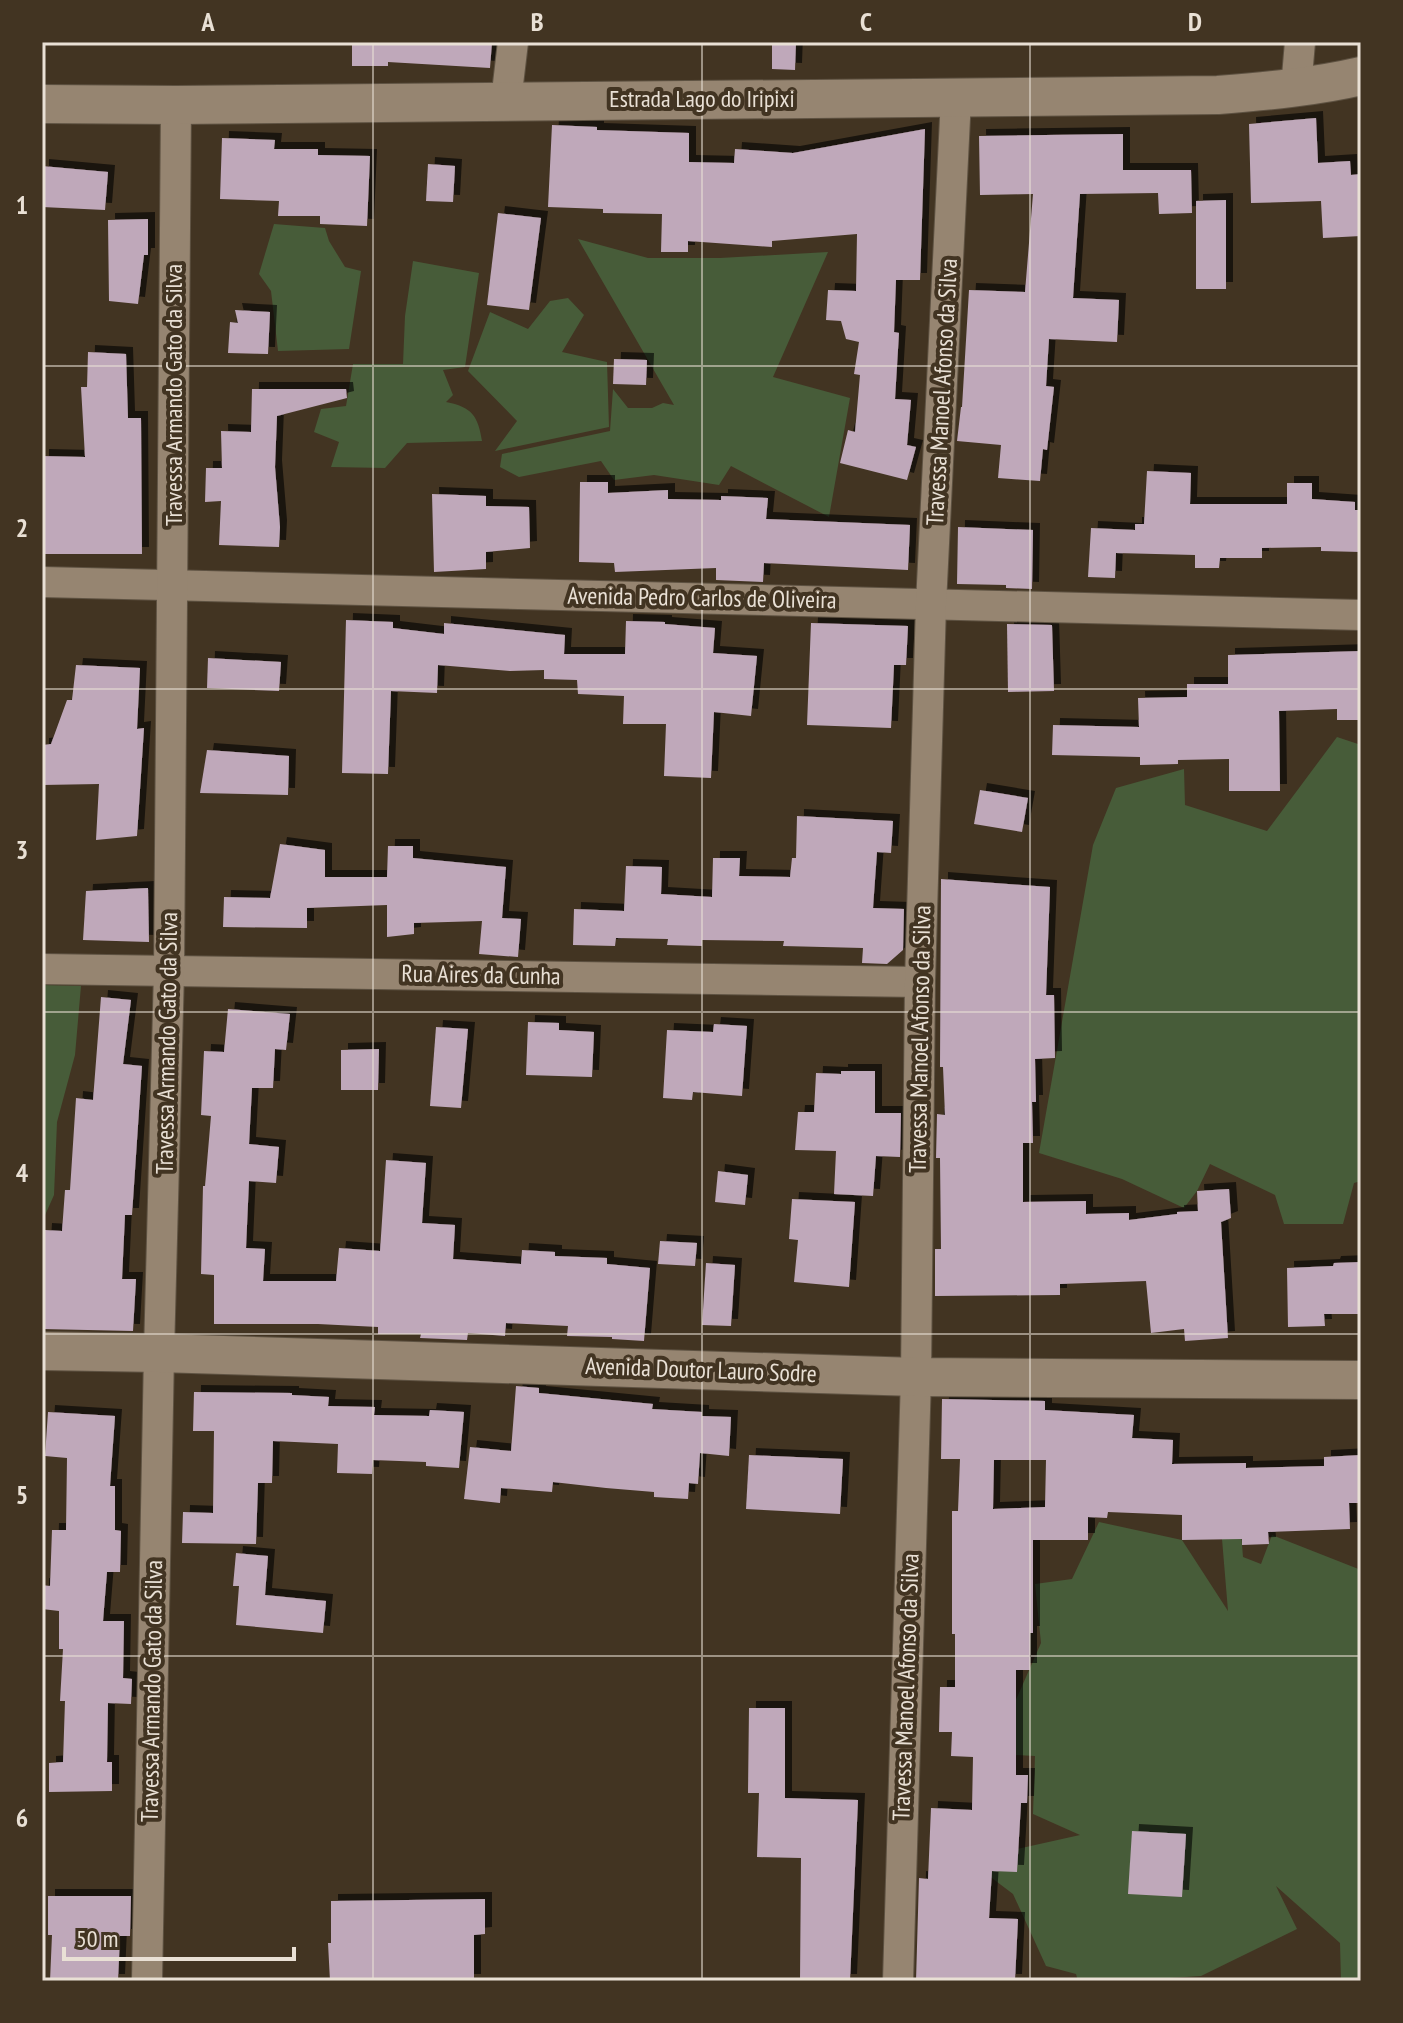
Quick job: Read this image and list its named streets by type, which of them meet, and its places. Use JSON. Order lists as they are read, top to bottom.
{
  "streets": {
    "street": [
      "Estrada Lago do Iripixi",
      "Travessa Manoel Afonso da Silva",
      "Travessa Armando Gato da Silva",
      "Avenida Pedro Carlos de Oliveira",
      "Rua Aires da Cunha",
      "Avenida Doutor Lauro Sodre"
    ]
  },
  "crossings": [
    ["Estrada Lago do Iripixi", "Travessa Manoel Afonso da Silva"],
    ["Estrada Lago do Iripixi", "Travessa Armando Gato da Silva"],
    ["Travessa Manoel Afonso da Silva", "Avenida Pedro Carlos de Oliveira"],
    ["Travessa Manoel Afonso da Silva", "Rua Aires da Cunha"],
    ["Travessa Manoel Afonso da Silva", "Avenida Doutor Lauro Sodre"],
    ["Travessa Armando Gato da Silva", "Avenida Pedro Carlos de Oliveira"],
    ["Travessa Armando Gato da Silva", "Rua Aires da Cunha"],
    ["Travessa Armando Gato da Silva", "Avenida Doutor Lauro Sodre"]
  ],
  "scale_bar": "50 m",
  "grid": {
    "columns": [
      "A",
      "B",
      "C",
      "D"
    ],
    "rows": [
      "1",
      "2",
      "3",
      "4",
      "5",
      "6"
    ]
  }
}
